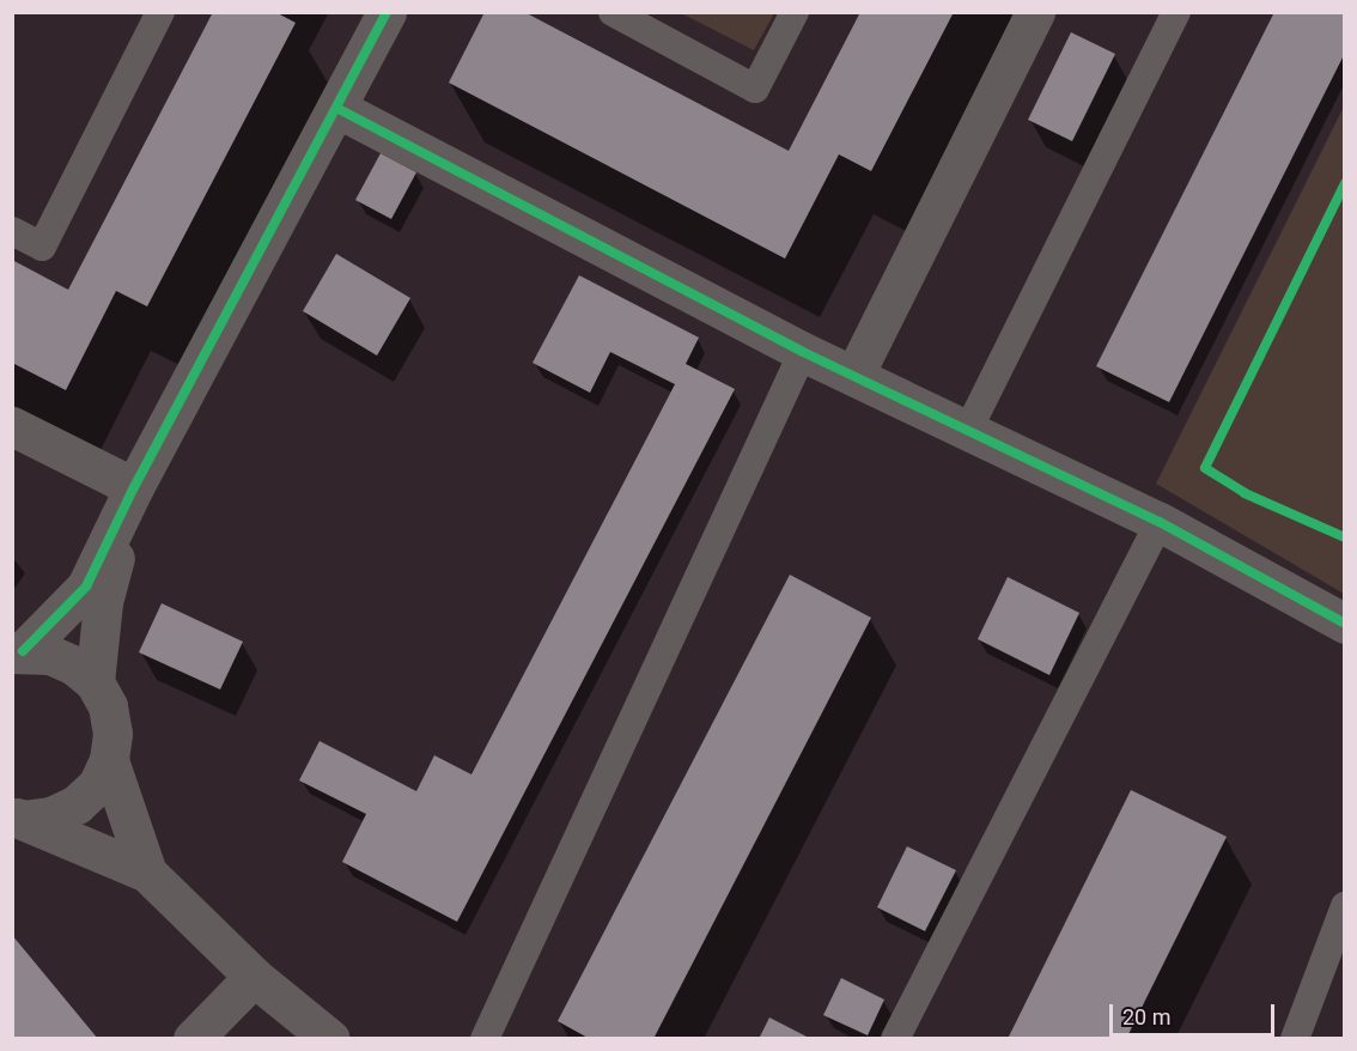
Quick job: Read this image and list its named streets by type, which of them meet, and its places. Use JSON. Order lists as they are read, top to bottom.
{
  "scale_bar": "20 m"
}
